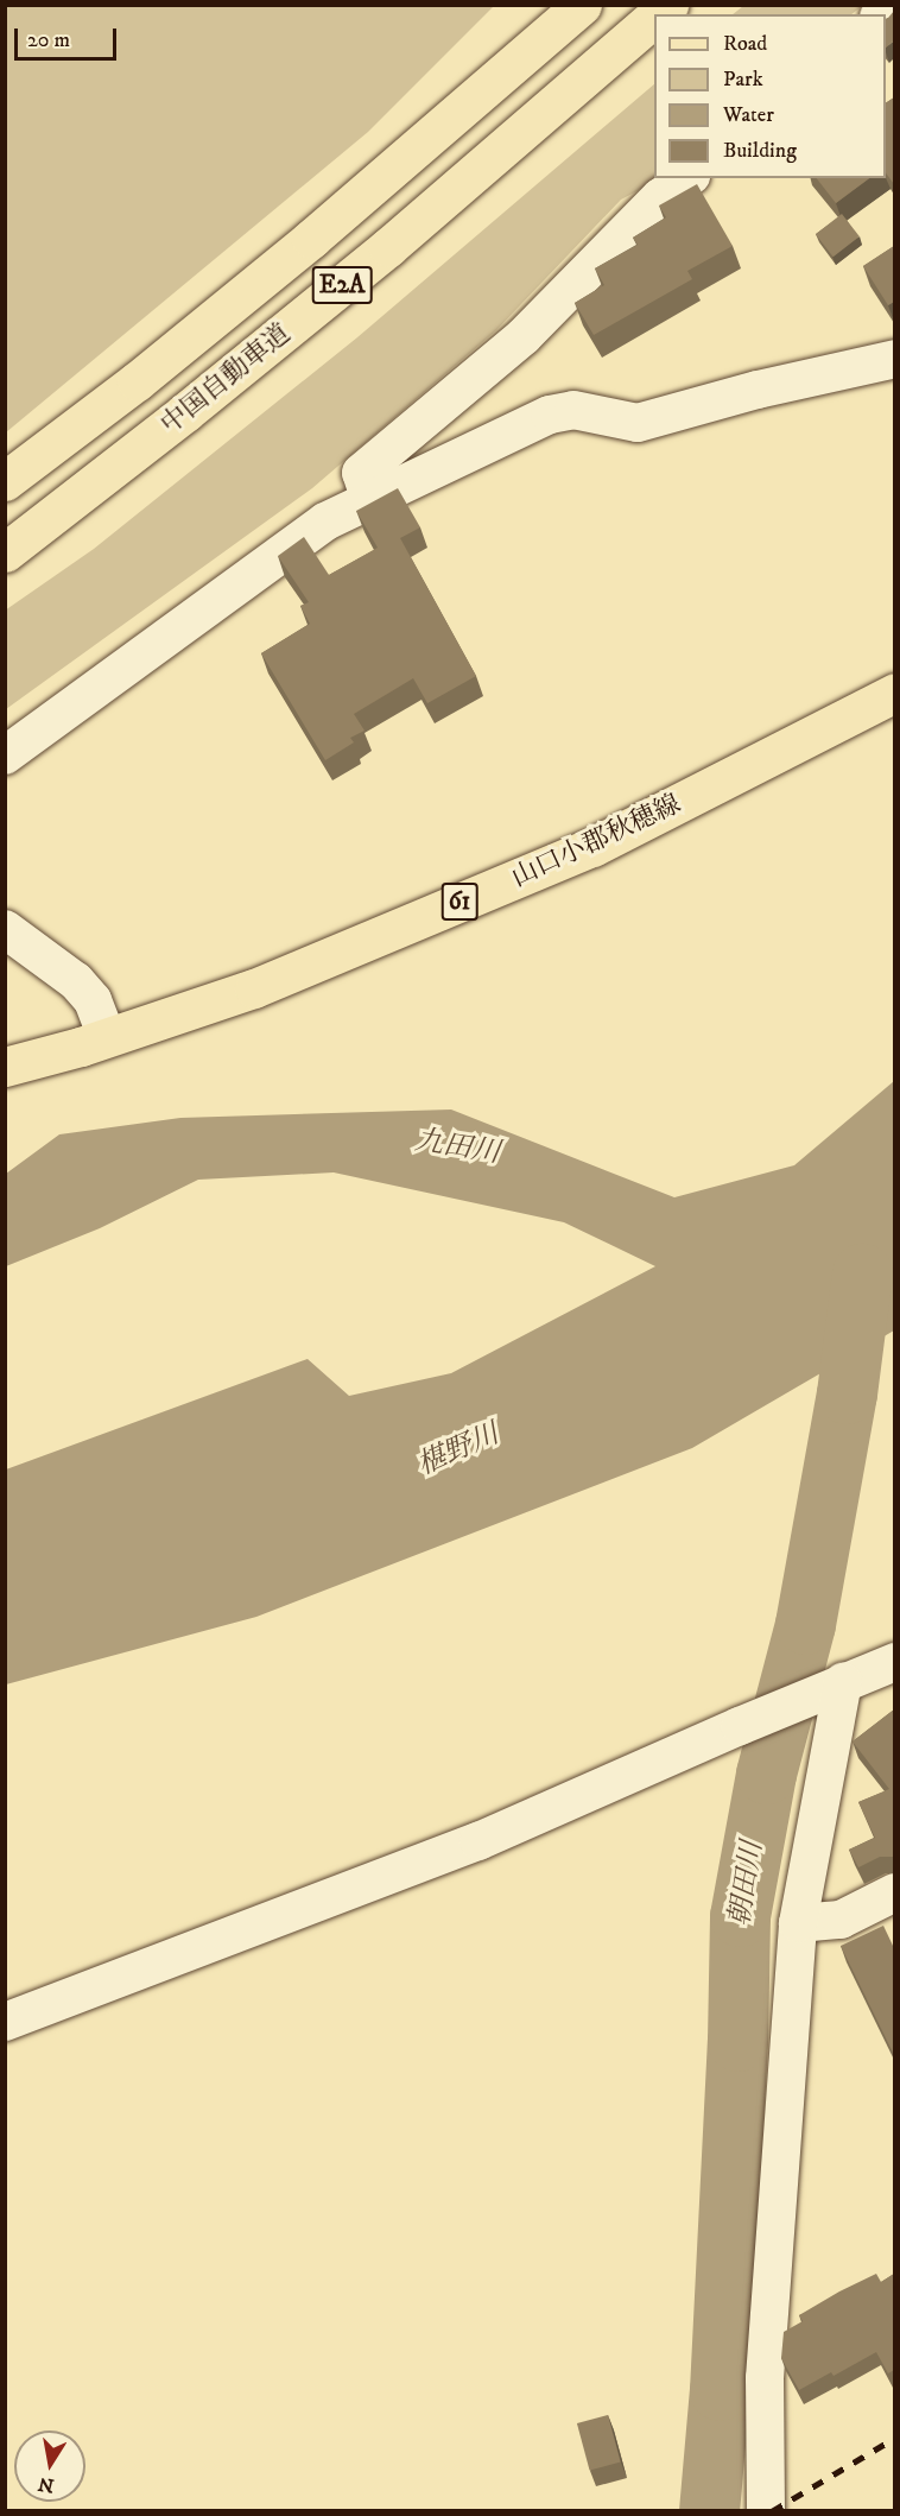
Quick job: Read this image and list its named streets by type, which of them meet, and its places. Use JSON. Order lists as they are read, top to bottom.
{
  "streets": {
    "main road": [
      "E2A",
      "中国自動車道",
      "山口小郡秋穂線",
      "61"
    ]
  },
  "water": ["九田川", "椹野川", "朝田川"],
  "legend": [
    "Road",
    "Park",
    "Water",
    "Building"
  ],
  "scale_bar": "20 m",
  "north": "bottom"
}
